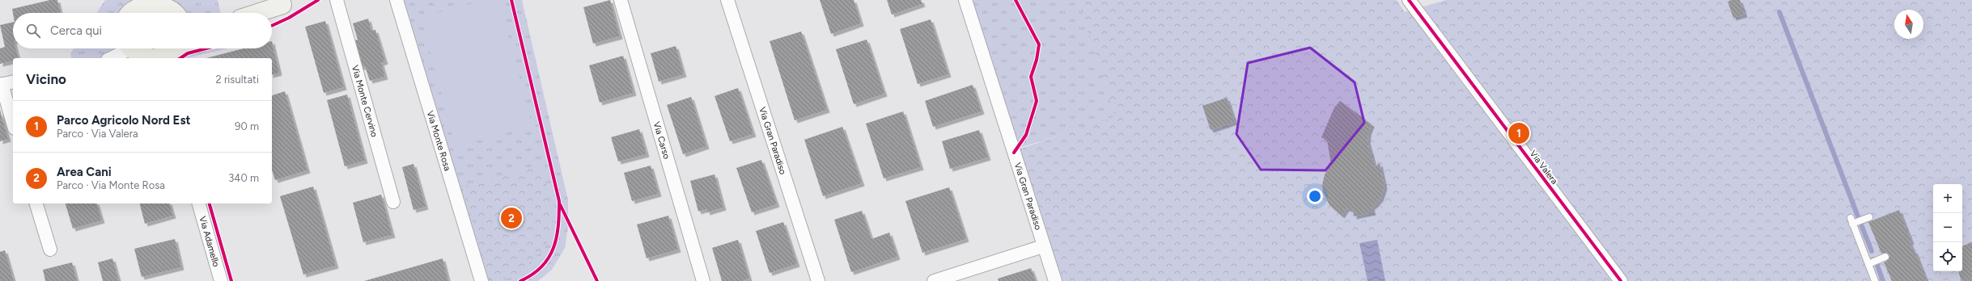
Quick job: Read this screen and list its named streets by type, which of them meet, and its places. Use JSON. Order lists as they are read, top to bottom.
{
  "streets": {
    "street": [
      "Via Monte Cervino",
      "Via Monte Rosa",
      "Via Carso",
      "Via Gran Paradiso",
      "Via Valera",
      "Via Adamello"
    ]
  },
  "north": "top",
  "page": {
    "search": "Cerca qui",
    "heading": ["Vicino", "2 risultati"],
    "list": [
      {
        "mark": "1",
        "name": "Parco Agricolo Nord Est",
        "note": "Parco · Via Valera",
        "value": "90 m"
      },
      {
        "mark": "2",
        "name": "Area Cani",
        "note": "Parco · Via Monte Rosa",
        "value": "340 m"
      }
    ],
    "pins": ["1", "2"],
    "map_buttons": ["+", "−"]
  }
}
